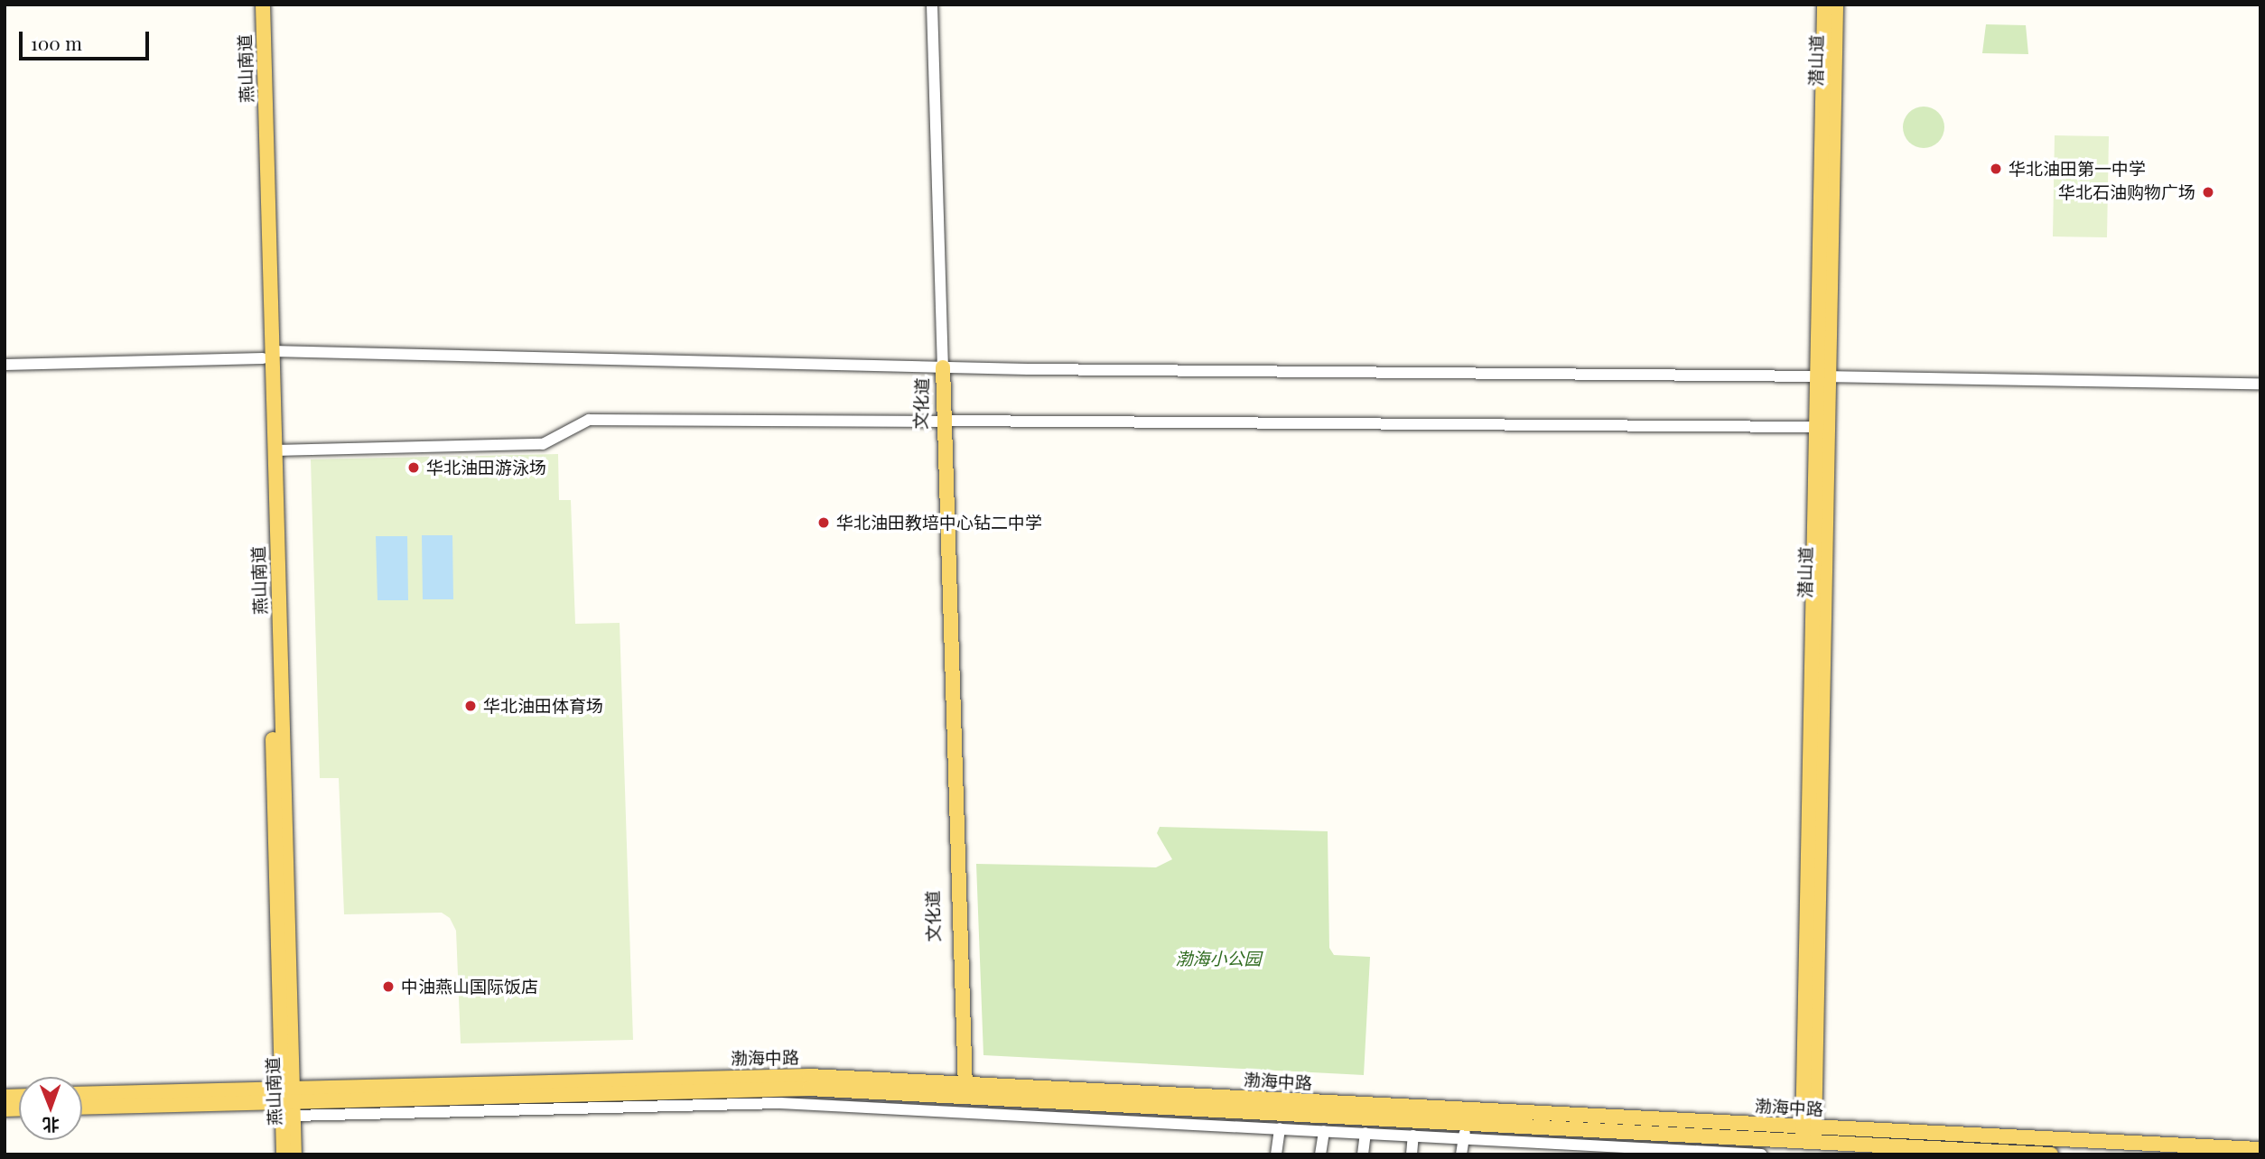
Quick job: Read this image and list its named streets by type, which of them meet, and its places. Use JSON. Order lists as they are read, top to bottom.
{
  "streets": {
    "main road": [
      "潜山道",
      "燕山南道",
      "文化道",
      "渤海中路"
    ]
  },
  "crossings": [
    ["潜山道", "渤海中路"],
    ["燕山南道", "渤海中路"],
    ["文化道", "渤海中路"]
  ],
  "parks": ["渤海小公园"],
  "places": [
    "华北油田第一中学",
    "华北石油购物广场",
    "华北油田游泳场",
    "华北油田教培中心钻二中学",
    "华北油田体育场",
    "中油燕山国际饭店"
  ],
  "scale_bar": "100 m",
  "north": "bottom"
}
